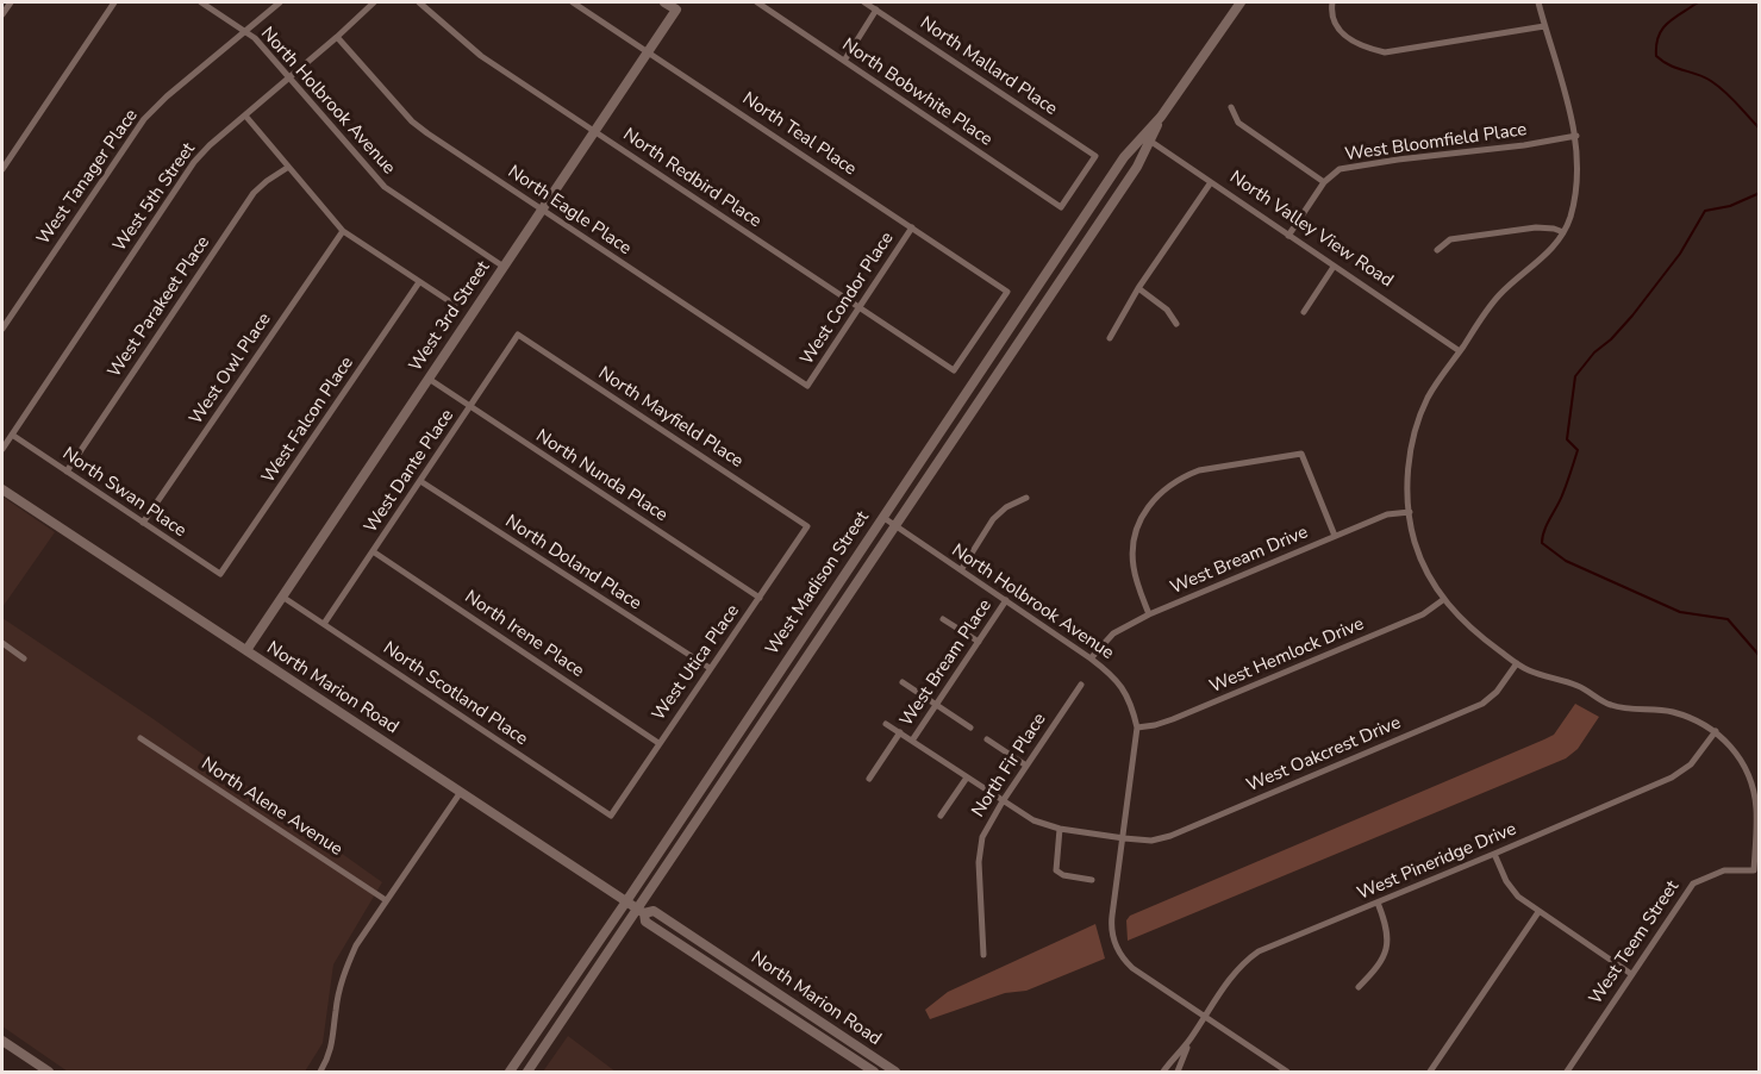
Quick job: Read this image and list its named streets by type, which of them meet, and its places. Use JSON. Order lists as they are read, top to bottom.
{
  "streets": {
    "street": [
      "North Mallard Place",
      "North Bobwhite Place",
      "North Holbrook Avenue",
      "North Teal Place",
      "West Bloomfield Place",
      "West Tanager Place",
      "North Redbird Place",
      "West 5th Street",
      "North Eagle Place",
      "North Valley View Road",
      "West Condor Place",
      "West Parakeet Place",
      "West 3rd Street",
      "West Owl Place",
      "North Mayfield Place",
      "West Falcon Place",
      "West Dante Place",
      "North Nunda Place",
      "North Swan Place",
      "West Bream Drive",
      "North Doland Place",
      "West Madison Street",
      "North Irene Place",
      "West Hemlock Drive",
      "West Utica Place",
      "West Bream Place",
      "North Marion Road",
      "North Scotland Place",
      "West Oakcrest Drive",
      "North Fir Place",
      "North Alene Avenue",
      "West Pineridge Drive",
      "West Teem Street"
    ]
  },
  "crossings": [
    ["North Mallard Place", "North Bobwhite Place"],
    ["North Holbrook Avenue", "West Tanager Place"],
    ["North Holbrook Avenue", "West 5th Street"],
    ["North Holbrook Avenue", "West 3rd Street"],
    ["North Holbrook Avenue", "West Bream Drive"],
    ["North Holbrook Avenue", "West Madison Street"],
    ["North Holbrook Avenue", "West Hemlock Drive"],
    ["North Holbrook Avenue", "West Bream Place"],
    ["North Holbrook Avenue", "West Oakcrest Drive"],
    ["North Holbrook Avenue", "West Pineridge Drive"],
    ["North Teal Place", "North Redbird Place"],
    ["North Teal Place", "West Condor Place"],
    ["North Teal Place", "West 3rd Street"],
    ["North Redbird Place", "West Condor Place"],
    ["North Redbird Place", "West 3rd Street"],
    ["West 5th Street", "North Eagle Place"],
    ["West 5th Street", "North Swan Place"],
    ["North Eagle Place", "West Condor Place"],
    ["North Eagle Place", "West 3rd Street"],
    ["North Valley View Road", "West Madison Street"],
    ["West Parakeet Place", "North Swan Place"],
    ["West 3rd Street", "North Nunda Place"],
    ["West 3rd Street", "North Marion Road"],
    ["West 3rd Street", "North Scotland Place"],
    ["West Owl Place", "North Swan Place"],
    ["North Mayfield Place", "West Dante Place"],
    ["North Mayfield Place", "West Utica Place"],
    ["West Falcon Place", "North Swan Place"],
    ["West Dante Place", "North Nunda Place"],
    ["West Dante Place", "North Doland Place"],
    ["West Dante Place", "North Irene Place"],
    ["West Dante Place", "North Scotland Place"],
    ["North Nunda Place", "West Utica Place"],
    ["North Doland Place", "West Utica Place"],
    ["West Madison Street", "North Marion Road"],
    ["North Irene Place", "West Utica Place"],
    ["West Utica Place", "North Scotland Place"],
    ["West Bream Place", "West Oakcrest Drive"],
    ["West Oakcrest Drive", "North Fir Place"],
    ["West Pineridge Drive", "West Teem Street"]
  ]
}
